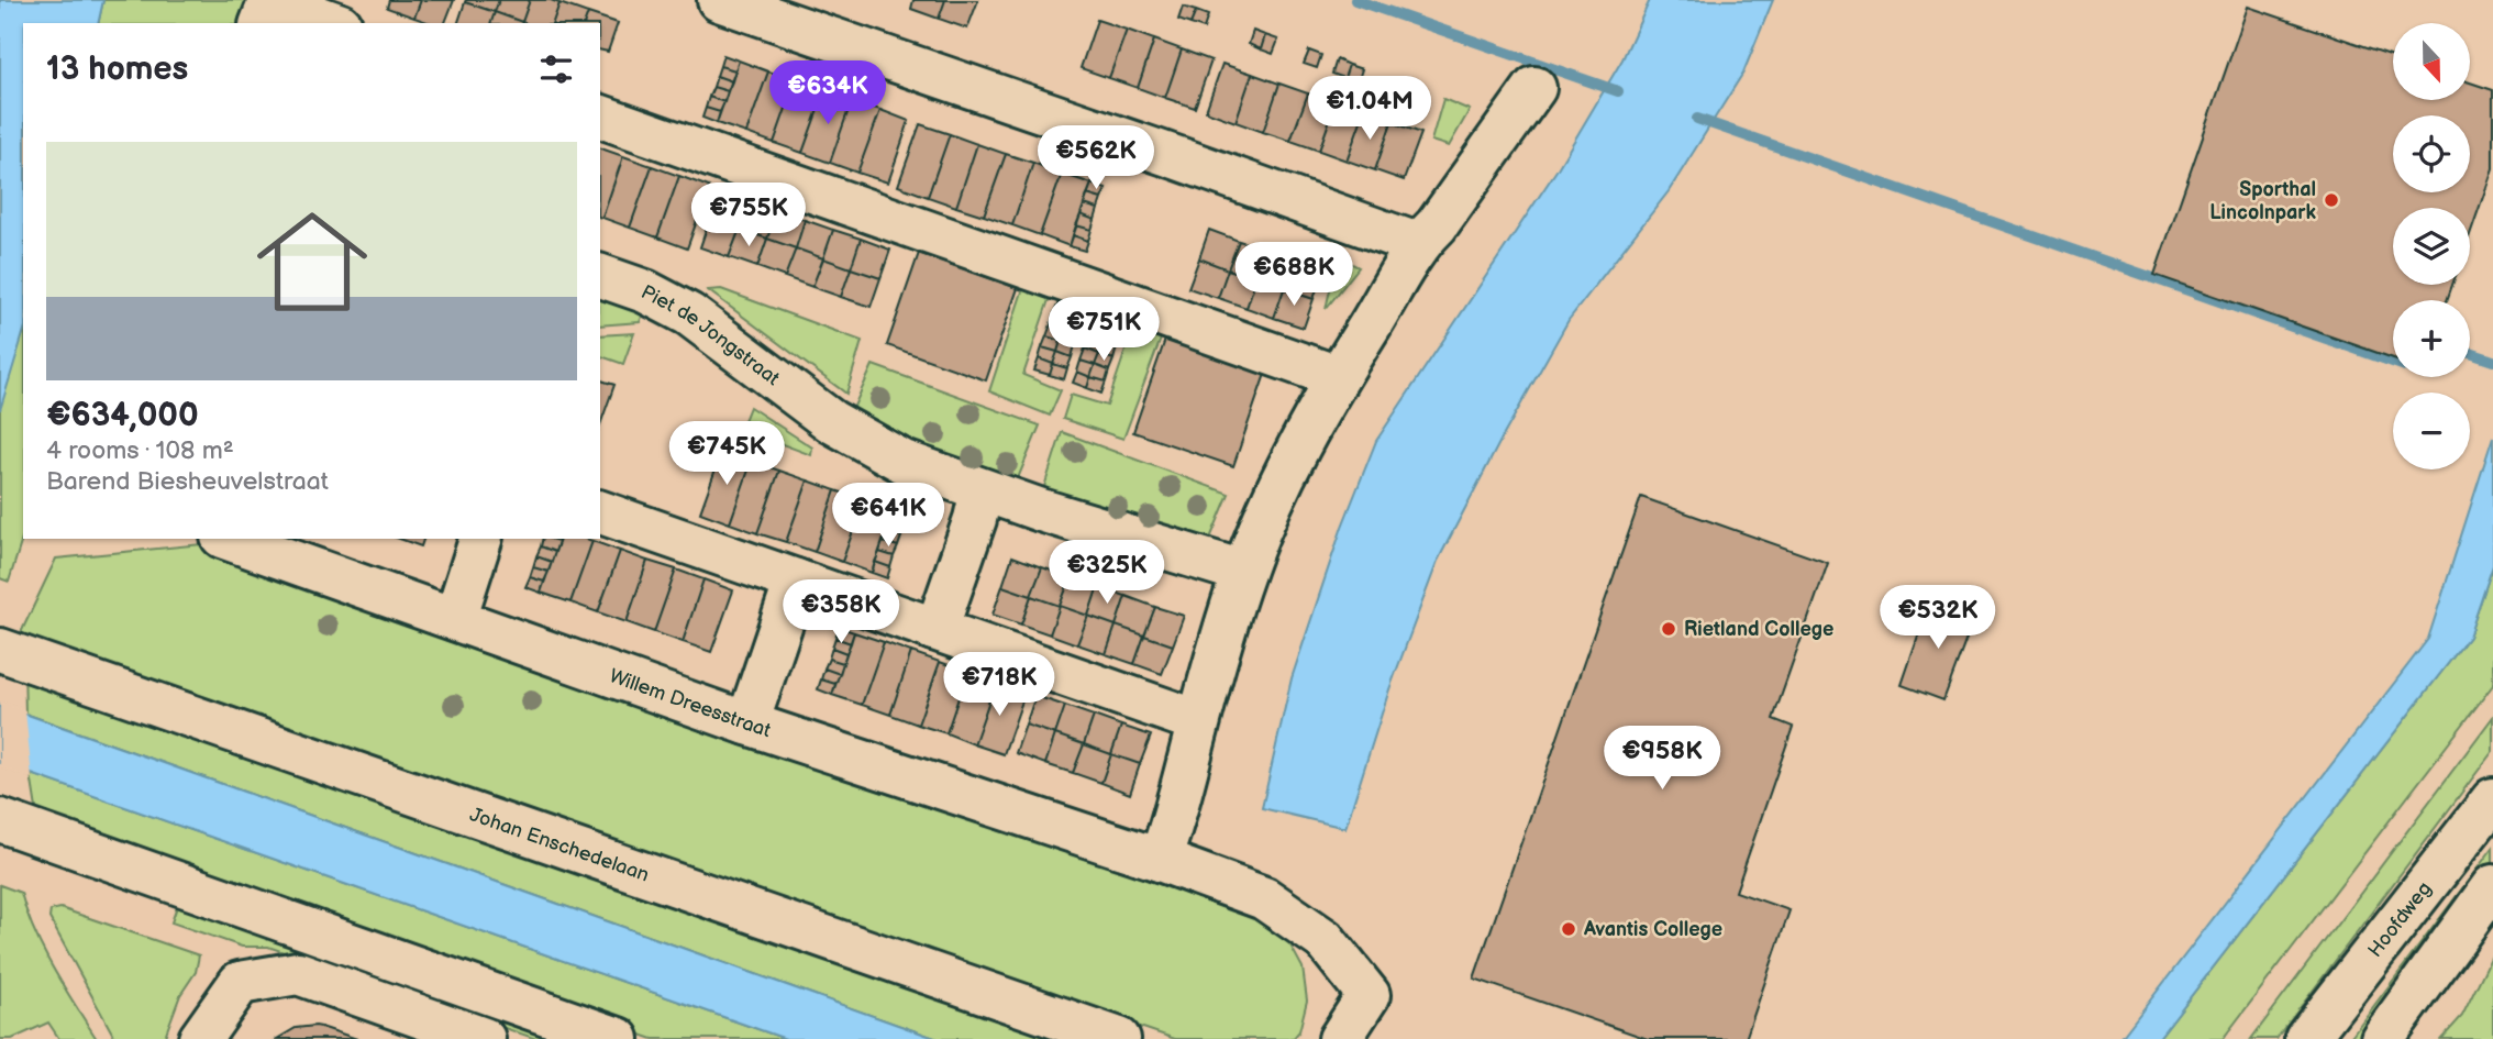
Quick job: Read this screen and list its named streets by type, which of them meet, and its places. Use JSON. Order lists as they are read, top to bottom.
{
  "streets": {
    "street": [
      "Piet de Jongstraat",
      "Willem Dreesstraat",
      "Johan Enschedelaan",
      "Hoofdweg"
    ]
  },
  "places": ["Sporthal Lincolnpark", "Rietland College", "Avantis College"],
  "north": "bottom",
  "page": {
    "map_buttons": ["+", "−"],
    "heading": "13 homes",
    "price": [
      "€634K",
      "€1.04M",
      "€562K",
      "€755K",
      "€688K",
      "€751K",
      "€745K",
      "€641K",
      "€325K",
      "€358K",
      "€532K",
      "€718K",
      "€958K"
    ],
    "list": [
      {
        "name": "€634,000",
        "note": "4 rooms · 108 m² · Barend Biesheuvelstraat"
      }
    ]
  }
}
